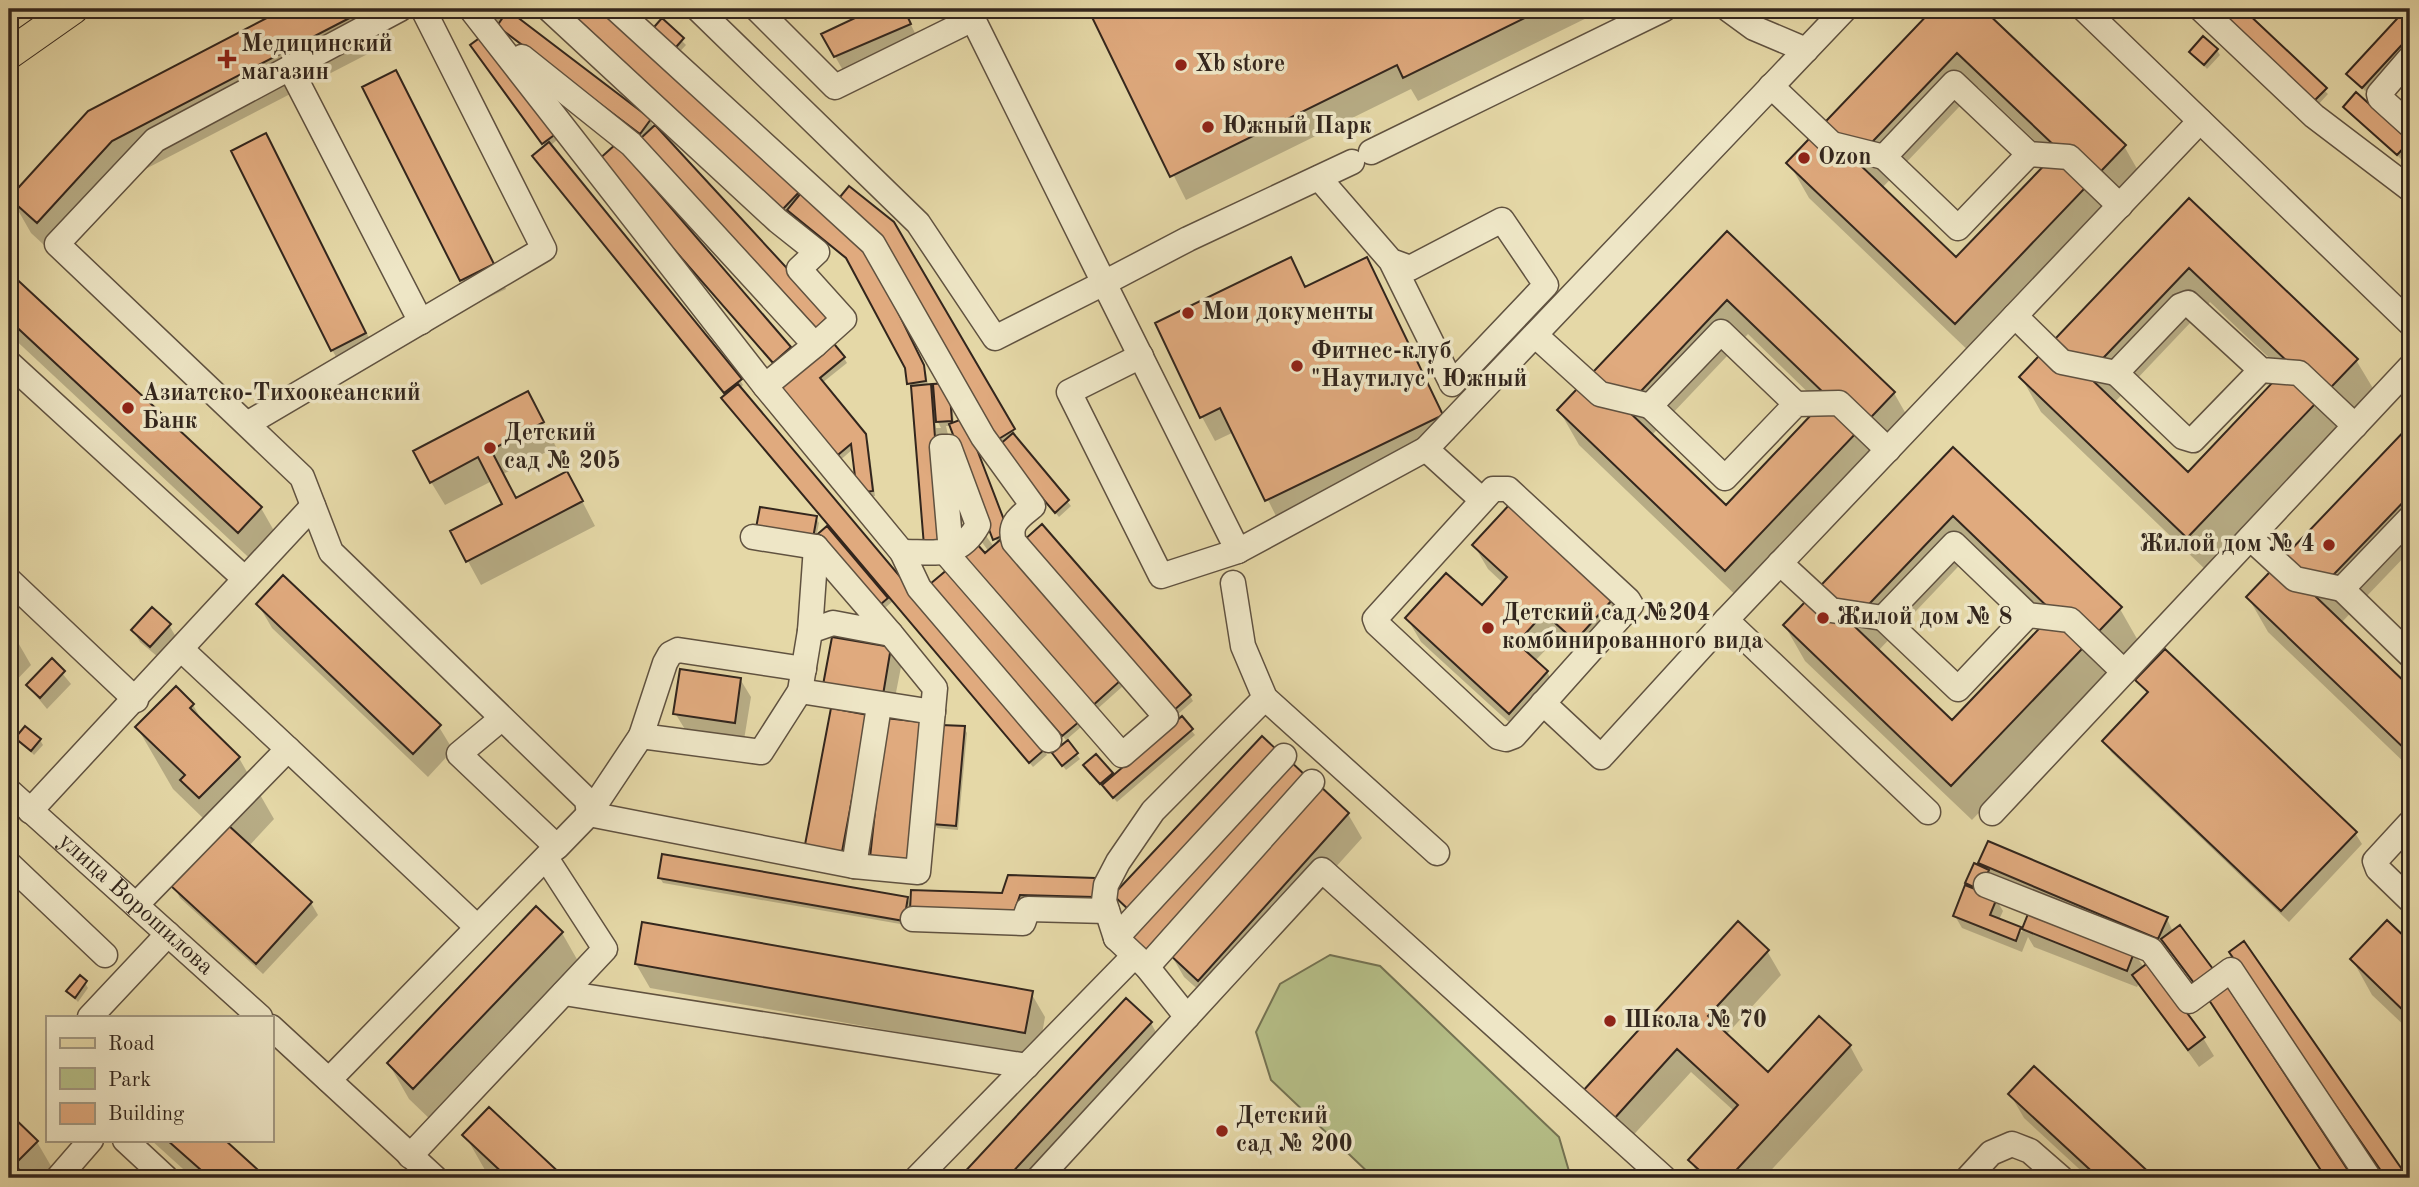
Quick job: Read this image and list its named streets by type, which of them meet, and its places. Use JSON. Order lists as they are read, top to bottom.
{
  "streets": {
    "street": ["улица Ворошилова"]
  },
  "places": {
    "health": ["Медицинский магазин"],
    "other": [
      "Xb store",
      "Южный Парк",
      "Ozon",
      "Мои документы",
      "Фитнес-клуб \"Наутилус\" Южный",
      "Азиатско-Тихоокеанский Банк",
      "Детский сад № 205",
      "Жилой дом № 4",
      "Жилой дом № 8",
      "Детский сад №204 комбинированного вида",
      "Школа № 70",
      "Детский сад № 200"
    ]
  },
  "legend": ["Road", "Park", "Building"]
}
